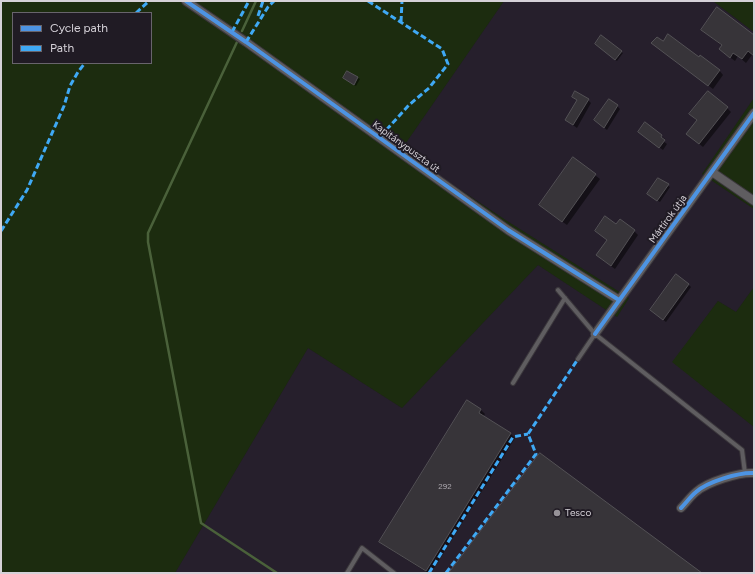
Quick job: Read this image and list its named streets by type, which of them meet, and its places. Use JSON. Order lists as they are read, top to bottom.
{
  "streets": {
    "street": ["Kapitánypuszta út", "Mártírok útja"]
  },
  "crossings": [
    ["Kapitánypuszta út", "Mártírok útja"]
  ],
  "places": ["Tesco"],
  "house_numbers": ["292"],
  "legend": ["Cycle path", "Path"]
}
